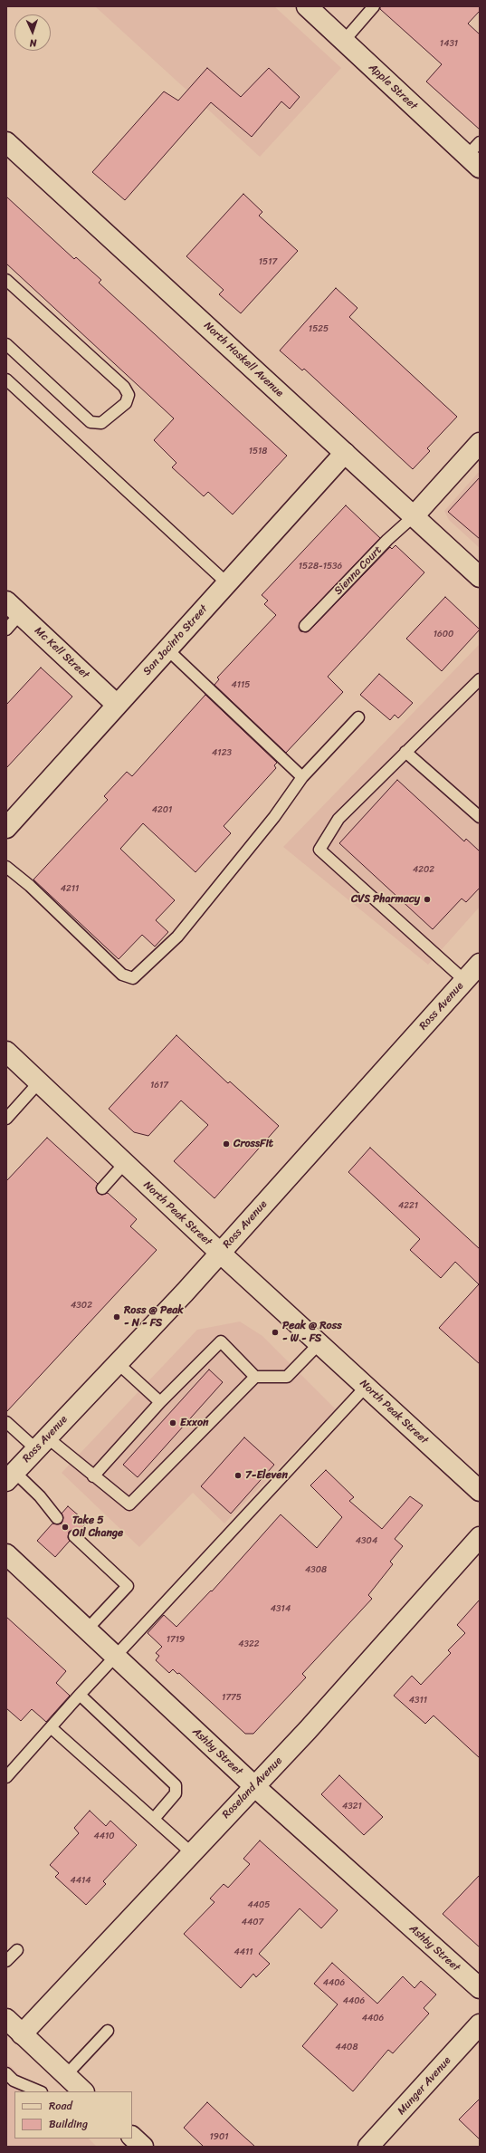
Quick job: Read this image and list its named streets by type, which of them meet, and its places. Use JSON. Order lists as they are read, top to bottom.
{
  "streets": {
    "street": [
      "Apple Street",
      "North Haskell Avenue",
      "San Jacinto Street",
      "Mc Kell Street",
      "Ross Avenue",
      "North Peak Street",
      "Ashby Street",
      "Roseland Avenue",
      "Munger Avenue"
    ],
    "lane": ["Sienna Court"]
  },
  "crossings": [
    ["North Haskell Avenue", "Sienna Court"],
    ["North Haskell Avenue", "San Jacinto Street"],
    ["San Jacinto Street", "Mc Kell Street"],
    ["Ross Avenue", "North Peak Street"],
    ["Ashby Street", "Roseland Avenue"]
  ],
  "places": [
    "CVS Pharmacy",
    "CrossFit",
    "Ross @ Peak - N - FS",
    "Peak @ Ross - W - FS",
    "Exxon",
    "7-Eleven",
    "Take 5 Oil Change"
  ],
  "house_numbers": [
    "1431",
    "1517",
    "1525",
    "1518",
    "1528-1536",
    "1600",
    "4115",
    "4123",
    "4201",
    "4202",
    "4211",
    "1617",
    "4221",
    "4302",
    "4304",
    "4308",
    "4314",
    "1719",
    "4322",
    "1775",
    "4311",
    "4321",
    "4410",
    "4414",
    "4405",
    "4407",
    "4411",
    "4406",
    "4406",
    "4406",
    "4408",
    "1901"
  ],
  "legend": ["Road", "Building"],
  "north": "bottom"
}
